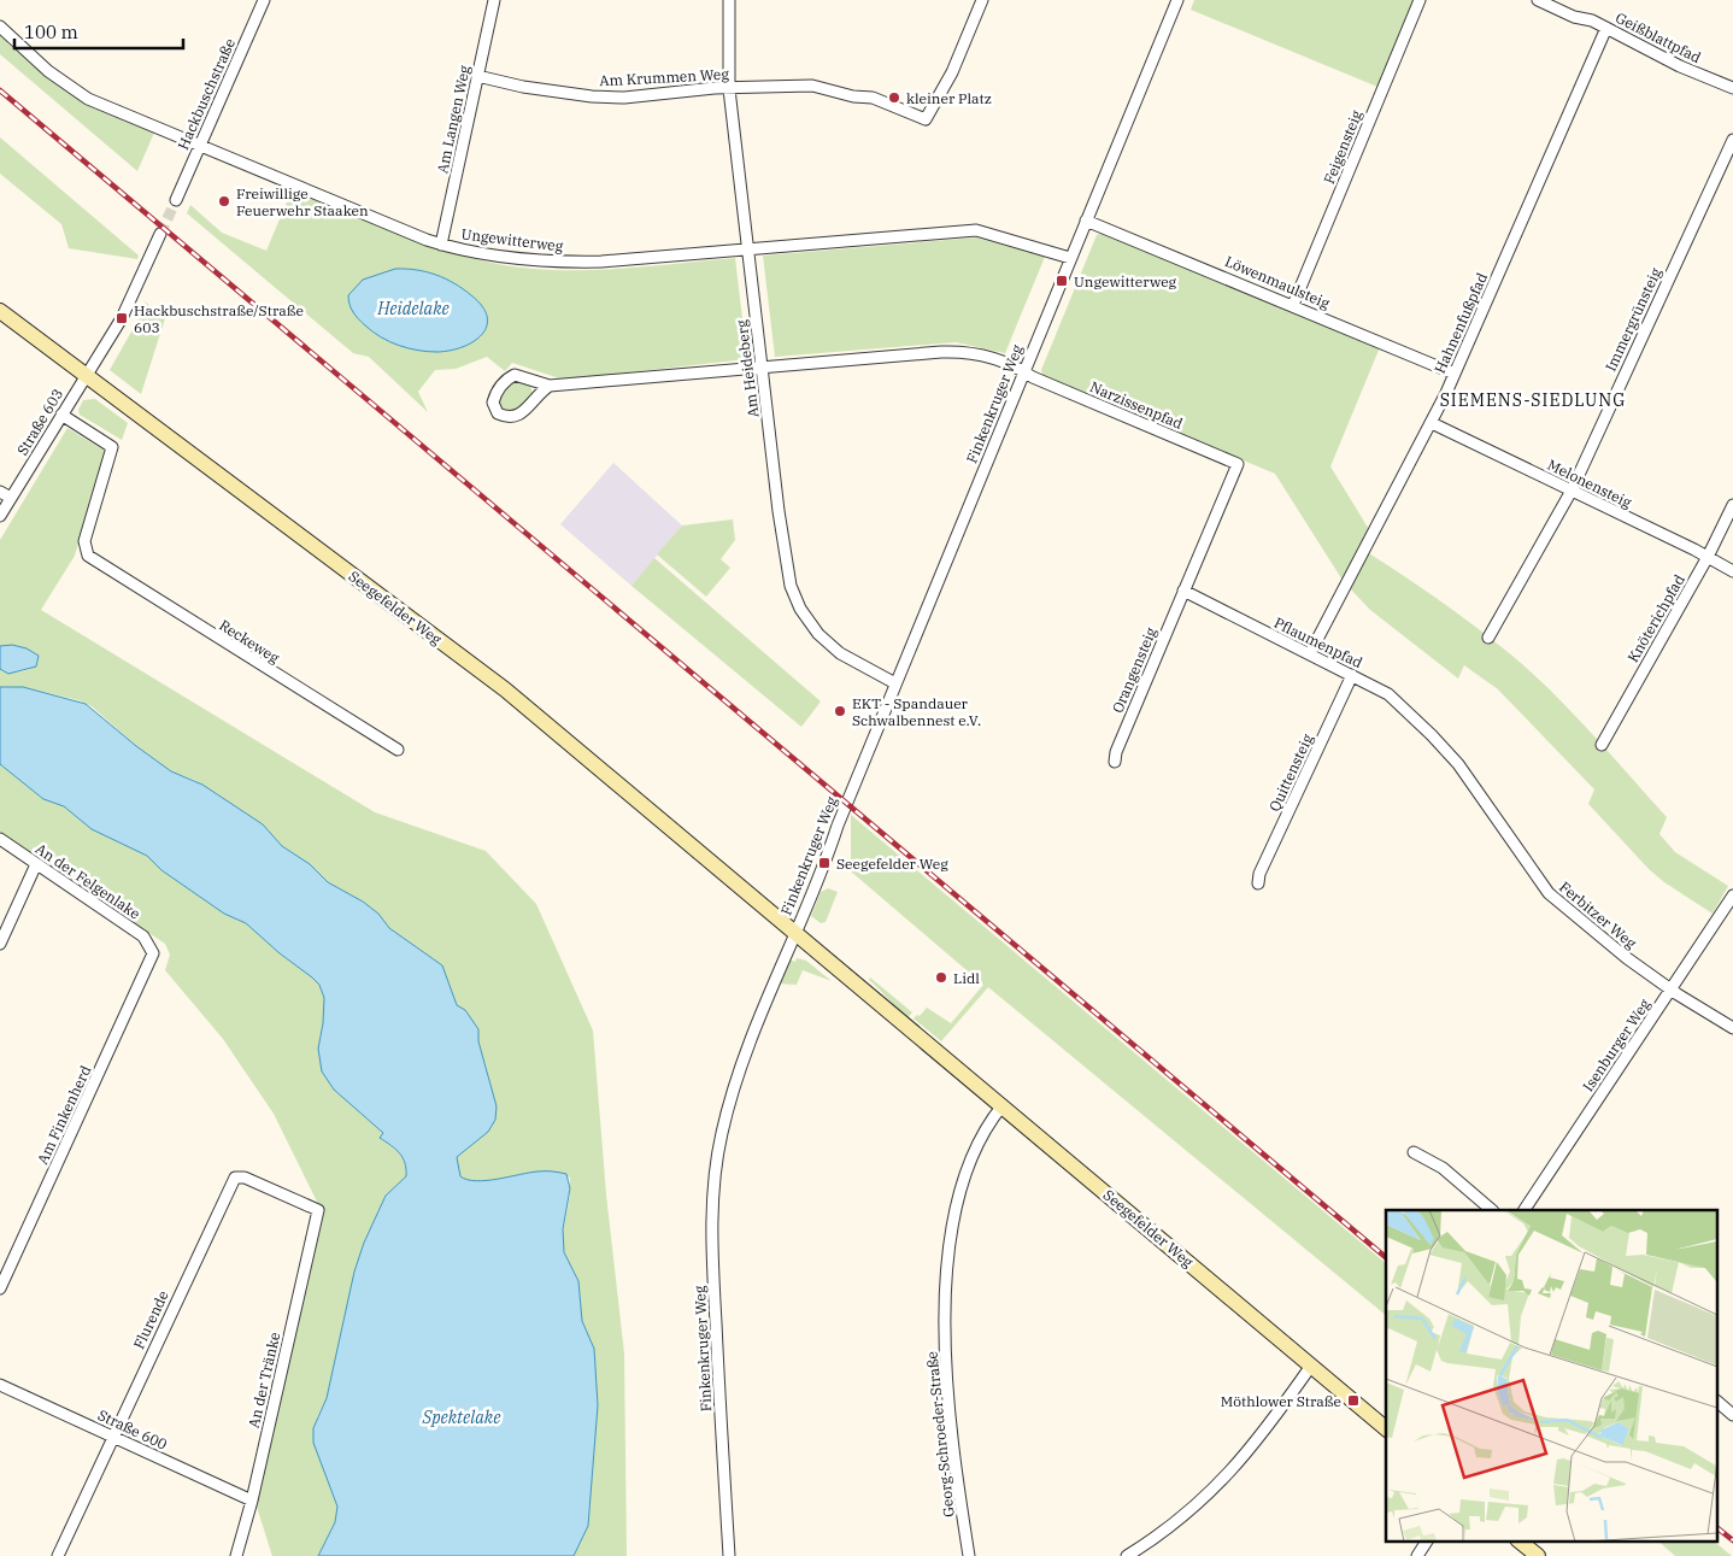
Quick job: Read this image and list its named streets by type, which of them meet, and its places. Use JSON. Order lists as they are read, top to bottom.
{
  "streets": {
    "street": [
      "Geißblattpfad",
      "Am Krummen Weg",
      "Hackbuschstraße",
      "Am Langen Weg",
      "Feigensteig",
      "Ungewitterweg",
      "Löwenmaulsteig",
      "Immergrünsteig",
      "Hahnenfußpfad",
      "Am Heideberg",
      "Finkenkruger Weg",
      "Narzissenpfad",
      "Straße 603",
      "Melonensteig",
      "Seegefelder Weg",
      "Knöterichpfad",
      "Reckeweg",
      "Pflaumenpfad",
      "Orangensteig",
      "Quittensteig",
      "An der Felgenlake",
      "Ferbitzer Weg",
      "Isenburger Weg",
      "Am Finkenherd",
      "Flurende",
      "An der Tränke",
      "Straße 600",
      "Georg-Schroeder-Straße"
    ]
  },
  "crossings": [
    ["Geißblattpfad", "Hahnenfußpfad"],
    ["Am Krummen Weg", "Am Langen Weg"],
    ["Am Krummen Weg", "Am Heideberg"],
    ["Hackbuschstraße", "Ungewitterweg"],
    ["Am Langen Weg", "Ungewitterweg"],
    ["Feigensteig", "Löwenmaulsteig"],
    ["Ungewitterweg", "Am Heideberg"],
    ["Ungewitterweg", "Finkenkruger Weg"],
    ["Löwenmaulsteig", "Hahnenfußpfad"],
    ["Löwenmaulsteig", "Finkenkruger Weg"],
    ["Immergrünsteig", "Melonensteig"],
    ["Hahnenfußpfad", "Melonensteig"],
    ["Hahnenfußpfad", "Pflaumenpfad"],
    ["Am Heideberg", "Finkenkruger Weg"],
    ["Finkenkruger Weg", "Narzissenpfad"],
    ["Finkenkruger Weg", "Seegefelder Weg"],
    ["Narzissenpfad", "Pflaumenpfad"],
    ["Narzissenpfad", "Orangensteig"],
    ["Straße 603", "Seegefelder Weg"],
    ["Straße 603", "Reckeweg"],
    ["Melonensteig", "Knöterichpfad"],
    ["Seegefelder Weg", "Georg-Schroeder-Straße"],
    ["Pflaumenpfad", "Orangensteig"],
    ["Pflaumenpfad", "Quittensteig"],
    ["Pflaumenpfad", "Ferbitzer Weg"],
    ["An der Felgenlake", "Am Finkenherd"],
    ["Ferbitzer Weg", "Isenburger Weg"],
    ["Flurende", "An der Tränke"],
    ["Flurende", "Straße 600"],
    ["An der Tränke", "Straße 600"]
  ],
  "districts": ["SIEMENS-SIEDLUNG"],
  "water": ["Heidelake", "Spektelake"],
  "places": {
    "other": [
      "kleiner Platz",
      "Freiwillige Feuerwehr Staaken",
      "EKT - Spandauer Schwalbennest e.V.",
      "Lidl"
    ],
    "transit": [
      "Ungewitterweg",
      "Hackbuschstraße/Straße 603",
      "Seegefelder Weg",
      "Möthlower Straße"
    ]
  },
  "scale_bar": "100 m"
}
